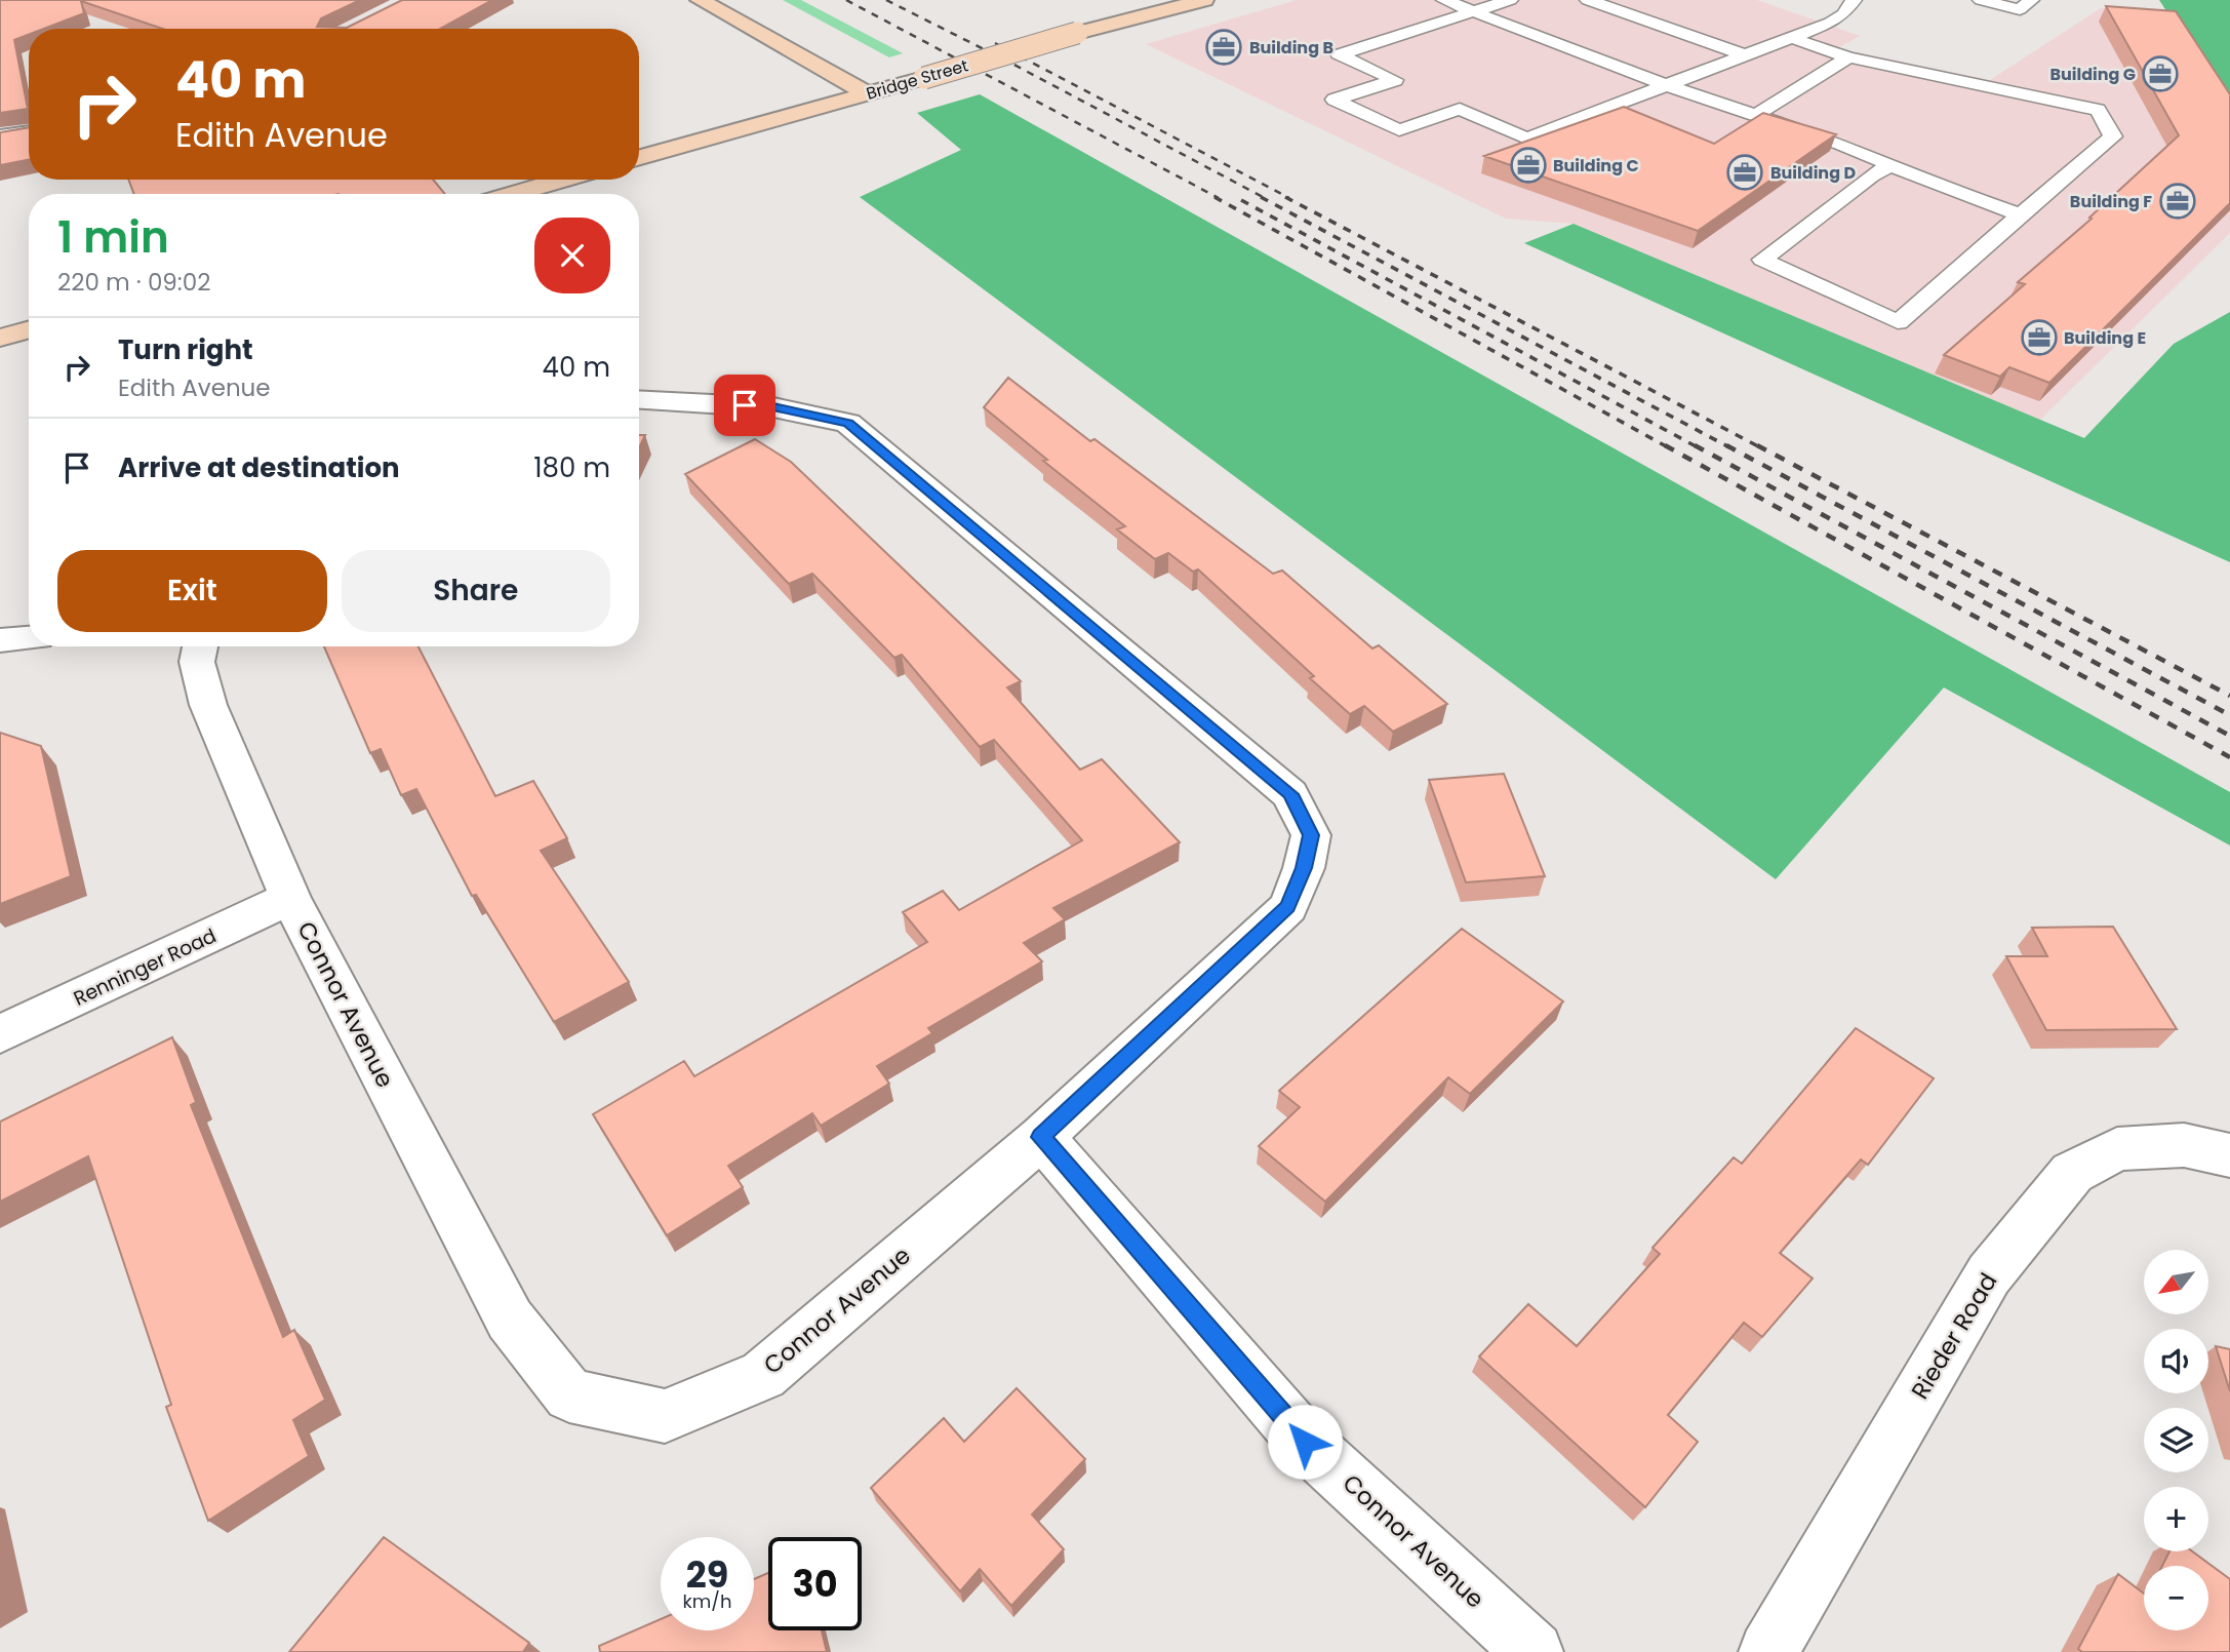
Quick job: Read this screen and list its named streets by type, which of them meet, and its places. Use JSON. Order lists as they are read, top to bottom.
{
  "streets": {
    "street": [
      "Bridge Street",
      "Renninger Road",
      "Connor Avenue",
      "Rieder Road"
    ]
  },
  "crossings": [
    ["Renninger Road", "Connor Avenue"]
  ],
  "places": {
    "office": [
      "Building B",
      "Building G",
      "Building C",
      "Building D",
      "Building F",
      "Building E"
    ]
  },
  "north": "bottom left",
  "page": {
    "turn": ["40 m", "Edith Avenue"],
    "heading": ["1 min", "220 m · 09:02"],
    "list": [
      {
        "name": "Turn right",
        "note": "Edith Avenue",
        "value": "40 m"
      },
      {
        "name": "Arrive at destination",
        "value": "180 m"
      }
    ],
    "buttons": ["Exit", "Share"],
    "map_buttons": ["+", "−"],
    "speed": "29 km/h",
    "limit": "30"
  }
}
